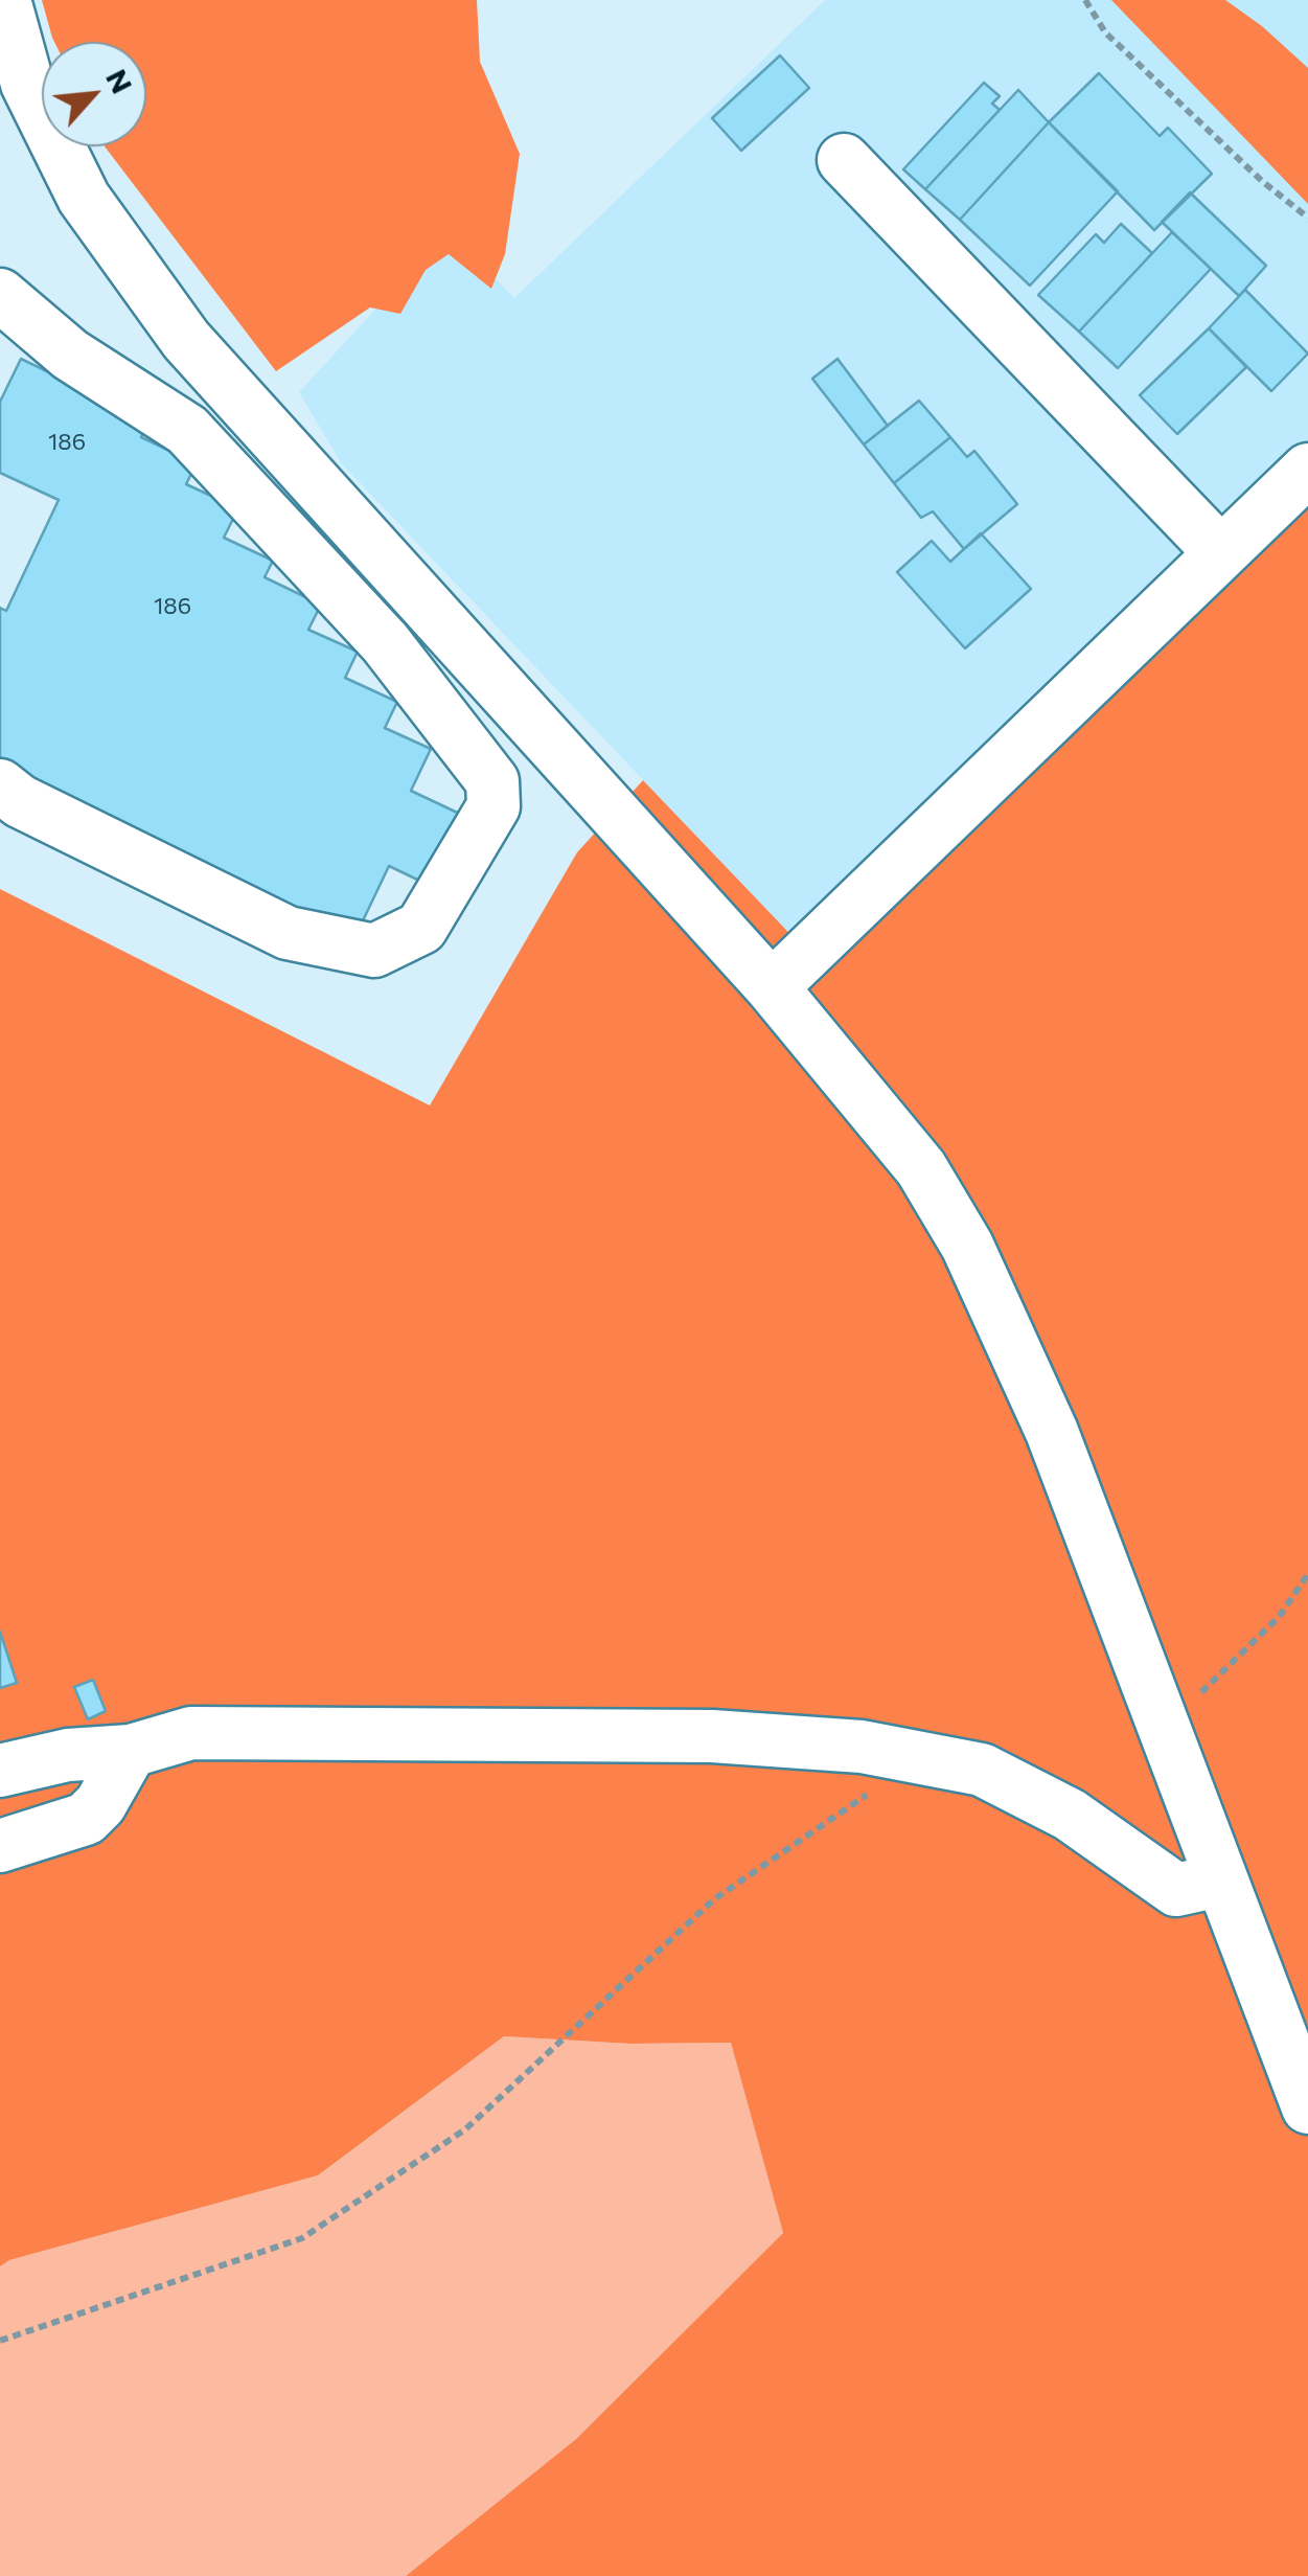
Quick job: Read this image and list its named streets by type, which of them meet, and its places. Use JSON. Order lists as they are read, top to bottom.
{
  "house_numbers": ["186", "186"],
  "north": "top right"
}
